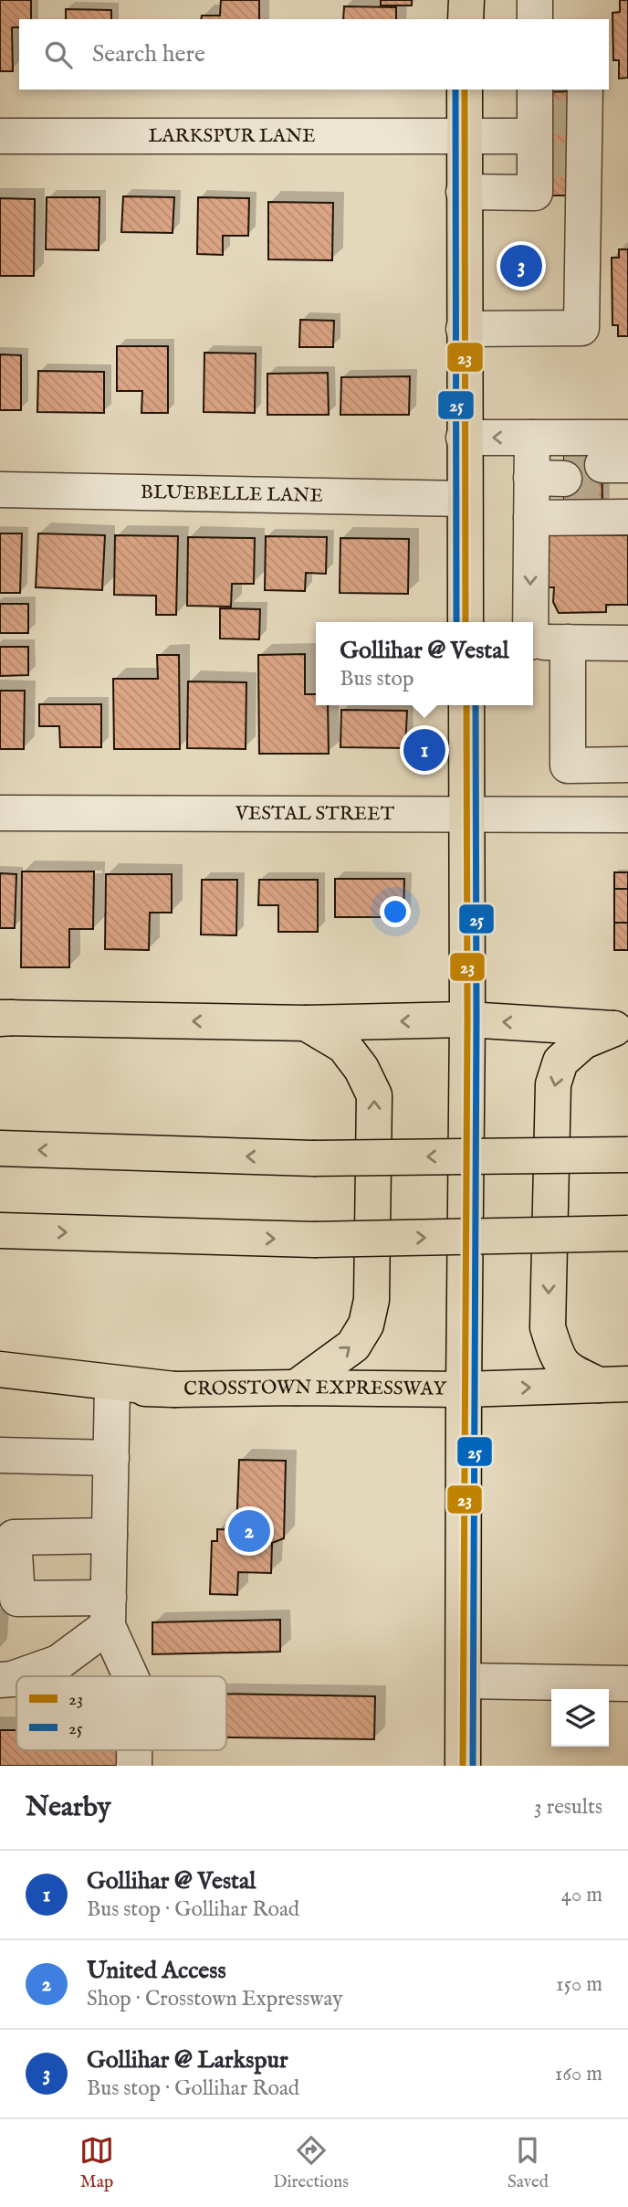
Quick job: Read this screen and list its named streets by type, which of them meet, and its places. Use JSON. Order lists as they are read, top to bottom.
{
  "streets": {
    "main road": ["CROSSTOWN EXPRESSWAY"],
    "street": ["LARKSPUR LANE", "BLUEBELLE LANE", "VESTAL STREET"]
  },
  "lines": ["transit line 23", "transit line 25"],
  "legend": ["23", "25"],
  "page": {
    "search": "Search here",
    "pins": ["3", "1", "2"],
    "popup": ["Gollihar @ Vestal", "Bus stop"],
    "heading": ["Nearby", "3 results"],
    "list": [
      {
        "mark": "1",
        "name": "Gollihar @ Vestal",
        "note": "Bus stop · Gollihar Road",
        "value": "40 m"
      },
      {
        "mark": "2",
        "name": "United Access",
        "note": "Shop · Crosstown Expressway",
        "value": "150 m"
      },
      {
        "mark": "3",
        "name": "Gollihar @ Larkspur",
        "note": "Bus stop · Gollihar Road",
        "value": "160 m"
      }
    ],
    "nav": ["Map", "Directions", "Saved"]
  }
}
